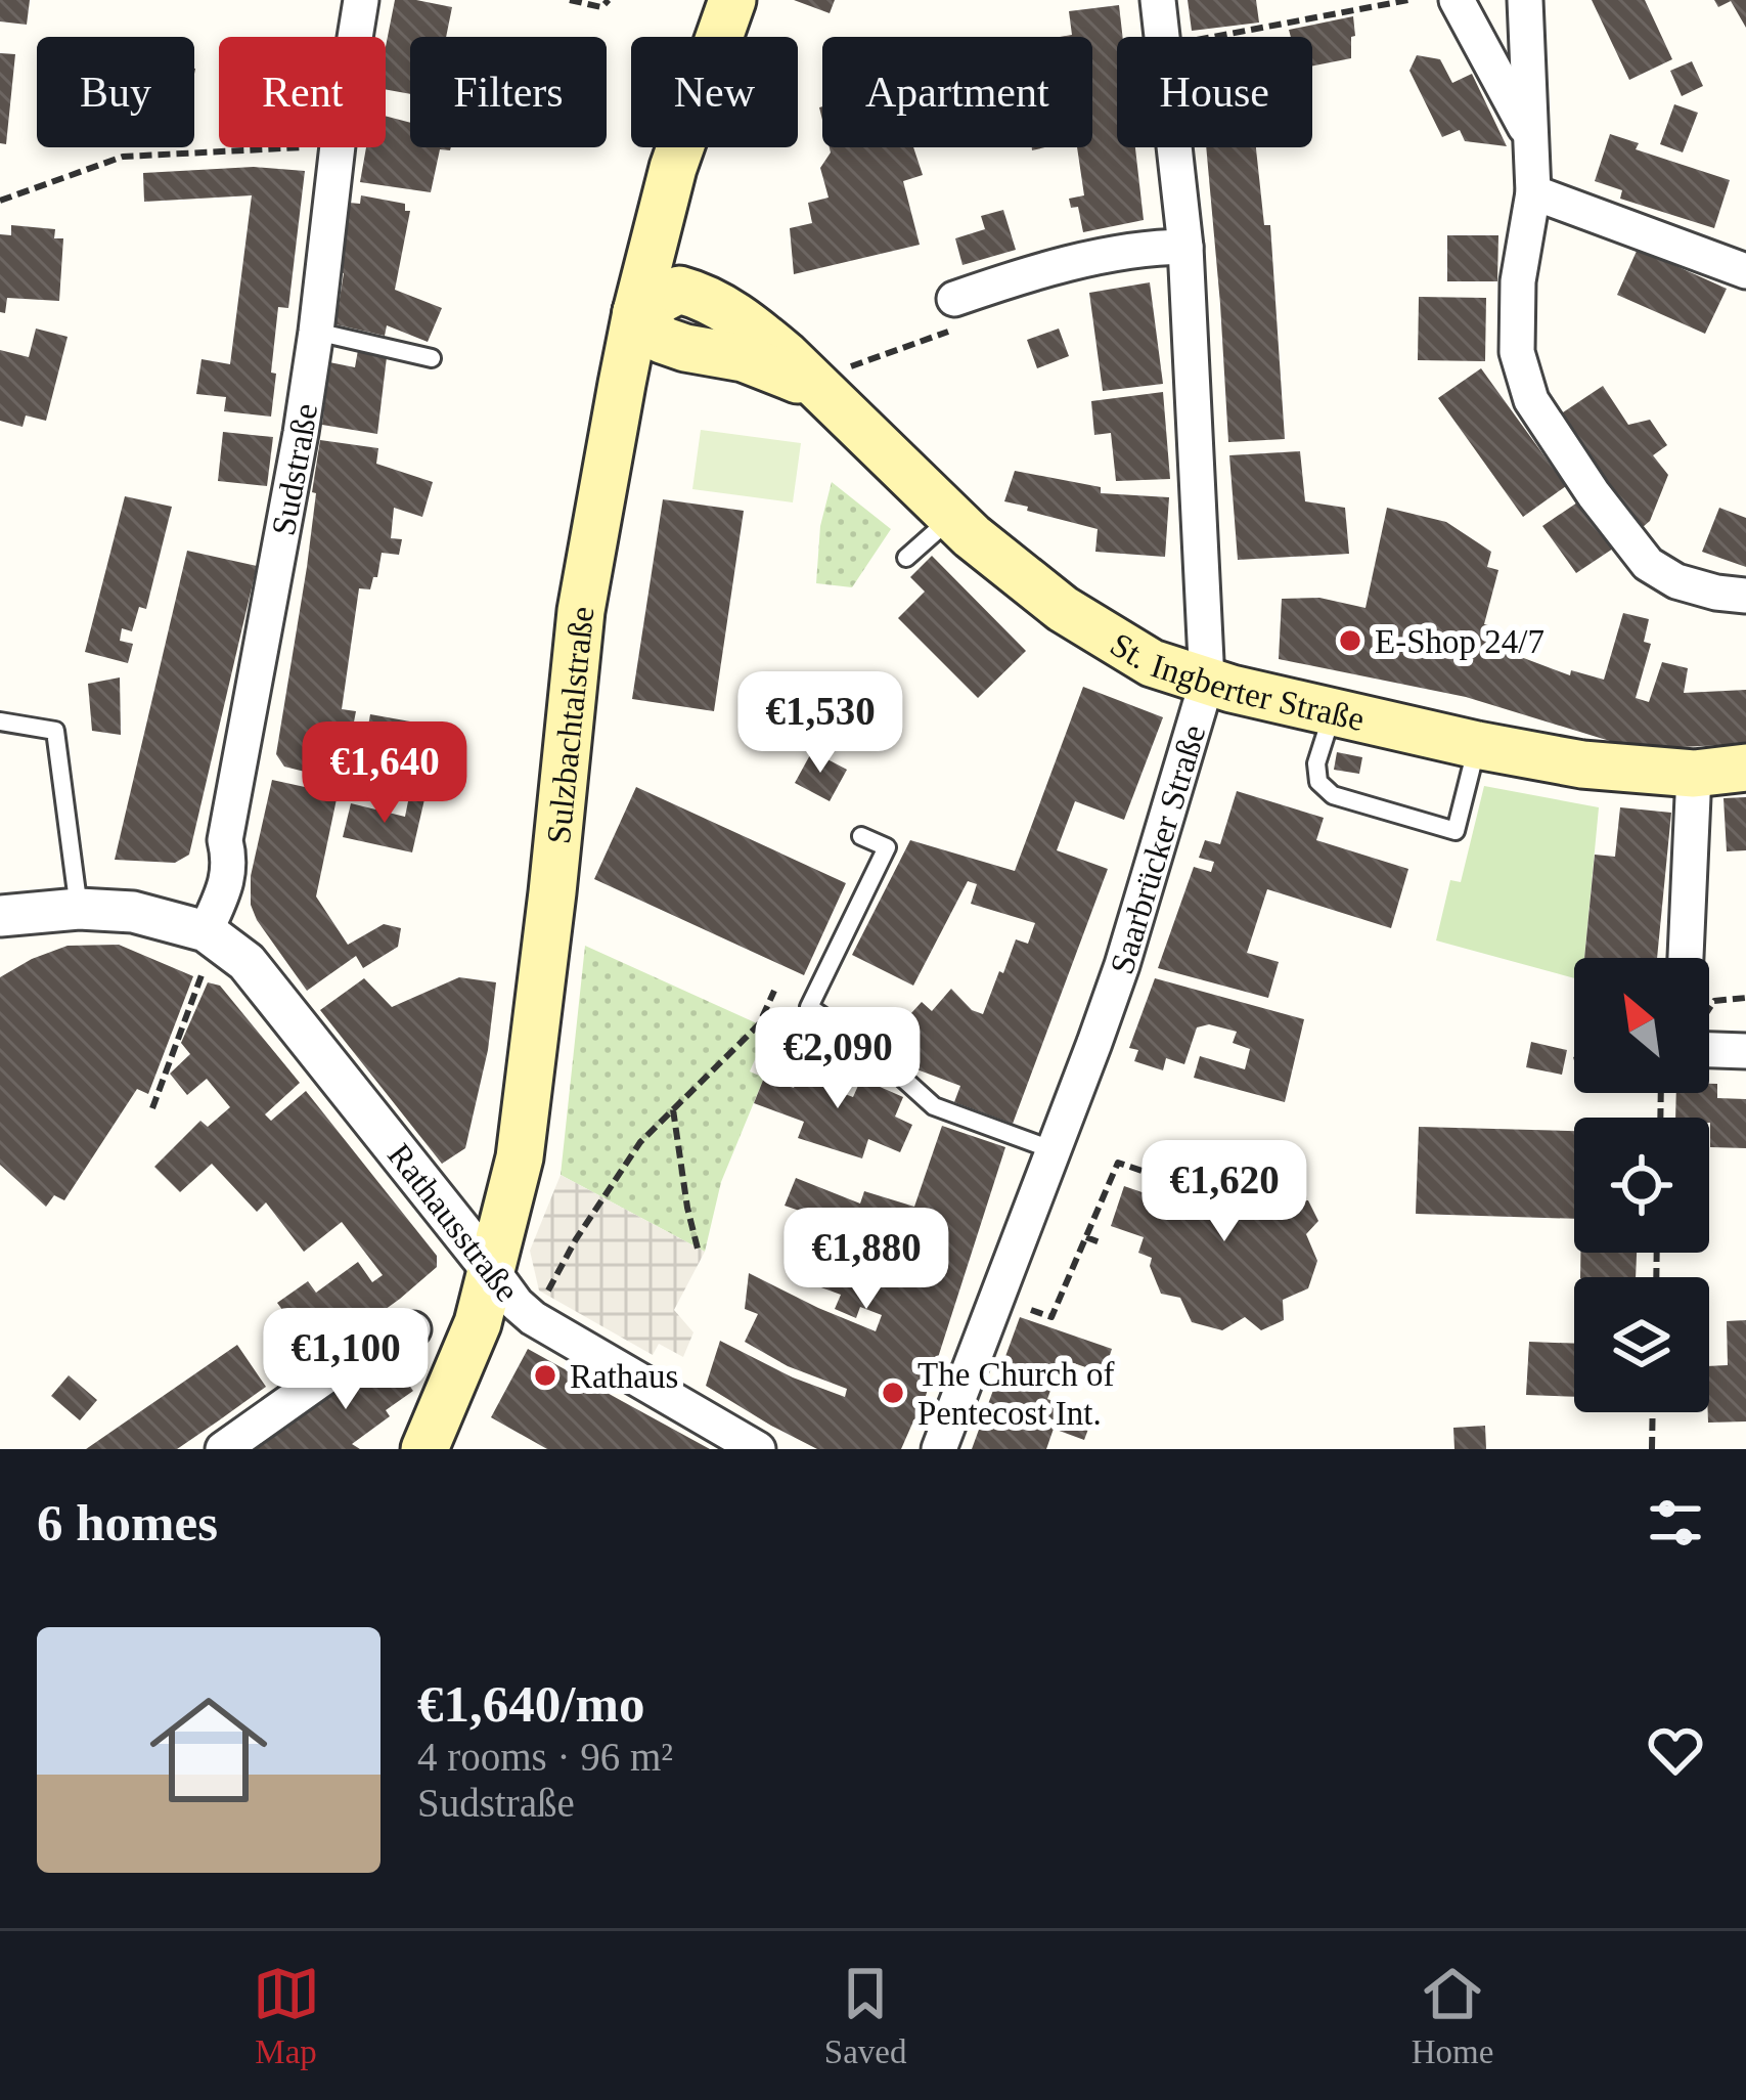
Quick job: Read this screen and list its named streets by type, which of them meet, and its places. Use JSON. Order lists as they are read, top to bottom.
{
  "streets": {
    "main road": ["St. Ingberter Straße", "Sulzbachtalstraße"],
    "street": ["Sudstraße", "Saarbrücker Straße", "Rathausstraße"]
  },
  "crossings": [
    ["Sudstraße", "Rathausstraße"],
    ["St. Ingberter Straße", "Sulzbachtalstraße"],
    ["St. Ingberter Straße", "Saarbrücker Straße"],
    ["Sulzbachtalstraße", "Rathausstraße"]
  ],
  "places": ["E-Shop 24/7", "Rathaus", "The Church of Pentecost Int."],
  "north": "top left",
  "page": {
    "chip": [
      "Buy",
      "Rent",
      "Filters",
      "New",
      "Apartment",
      "House"
    ],
    "price": [
      "€1,530",
      "€1,640",
      "€2,090",
      "€1,620",
      "€1,880",
      "€1,100"
    ],
    "heading": "6 homes",
    "list": [
      {
        "name": "€1,640/mo",
        "note": "4 rooms · 96 m² · Sudstraße"
      }
    ],
    "tabs": ["Map", "Saved", "Home"]
  }
}
